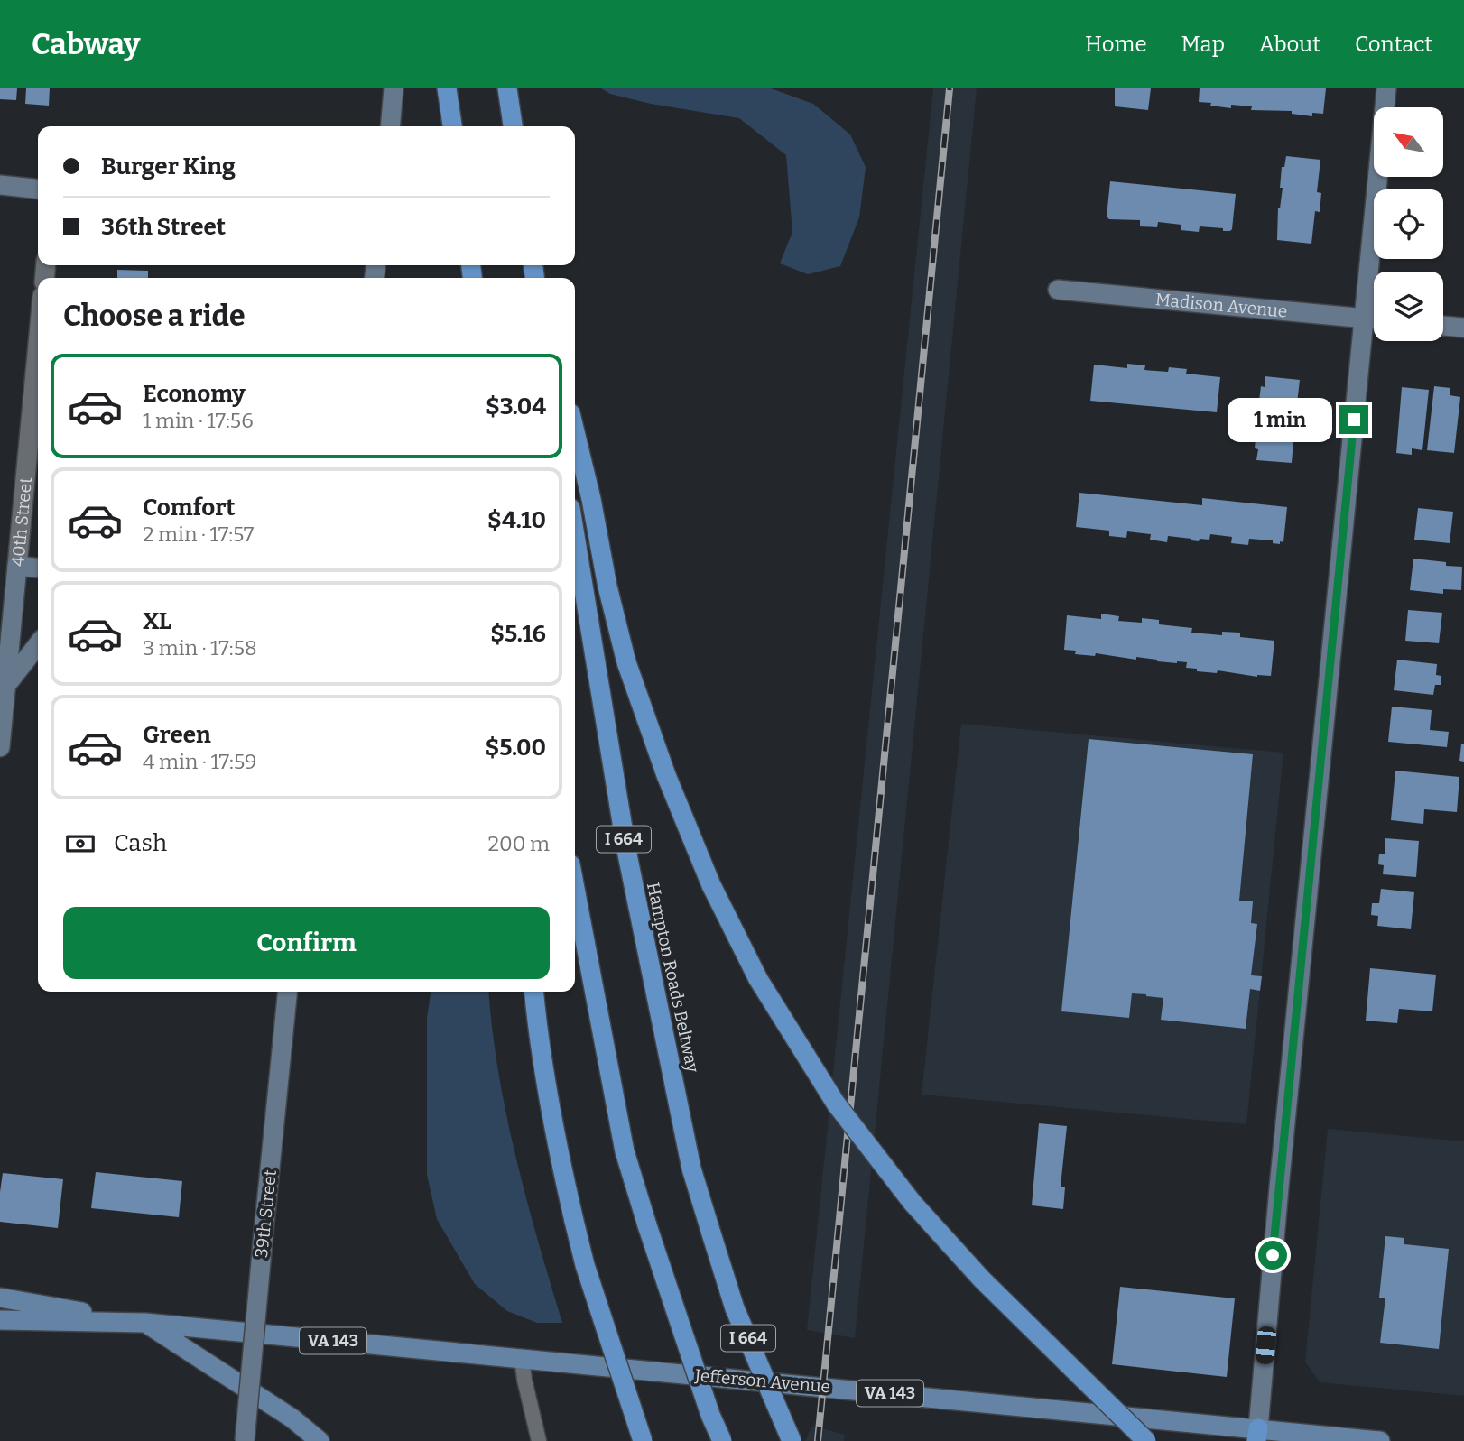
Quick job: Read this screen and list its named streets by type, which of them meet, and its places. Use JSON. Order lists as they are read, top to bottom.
{
  "streets": {
    "highway": ["I 664", "Hampton Roads Beltway"],
    "main road": ["VA 143", "Jefferson Avenue"],
    "street": ["Madison Avenue", "40th Street", "39th Street"]
  },
  "north": "top left",
  "page": {
    "header": "Cabway",
    "nav": [
      "Home",
      "Map",
      "About",
      "Contact"
    ],
    "banner": ["Burger King", "36th Street"],
    "heading": "Choose a ride",
    "list": [
      {
        "name": "Economy",
        "note": "1 min · 17:56",
        "value": "$3.04"
      },
      {
        "name": "Comfort",
        "note": "2 min · 17:57",
        "value": "$4.10"
      },
      {
        "name": "XL",
        "note": "3 min · 17:58",
        "value": "$5.16"
      },
      {
        "name": "Green",
        "note": "4 min · 17:59",
        "value": "$5.00"
      }
    ],
    "bubble": "1 min",
    "pay": ["Cash", "200 m"],
    "buttons": "Confirm"
  }
}
